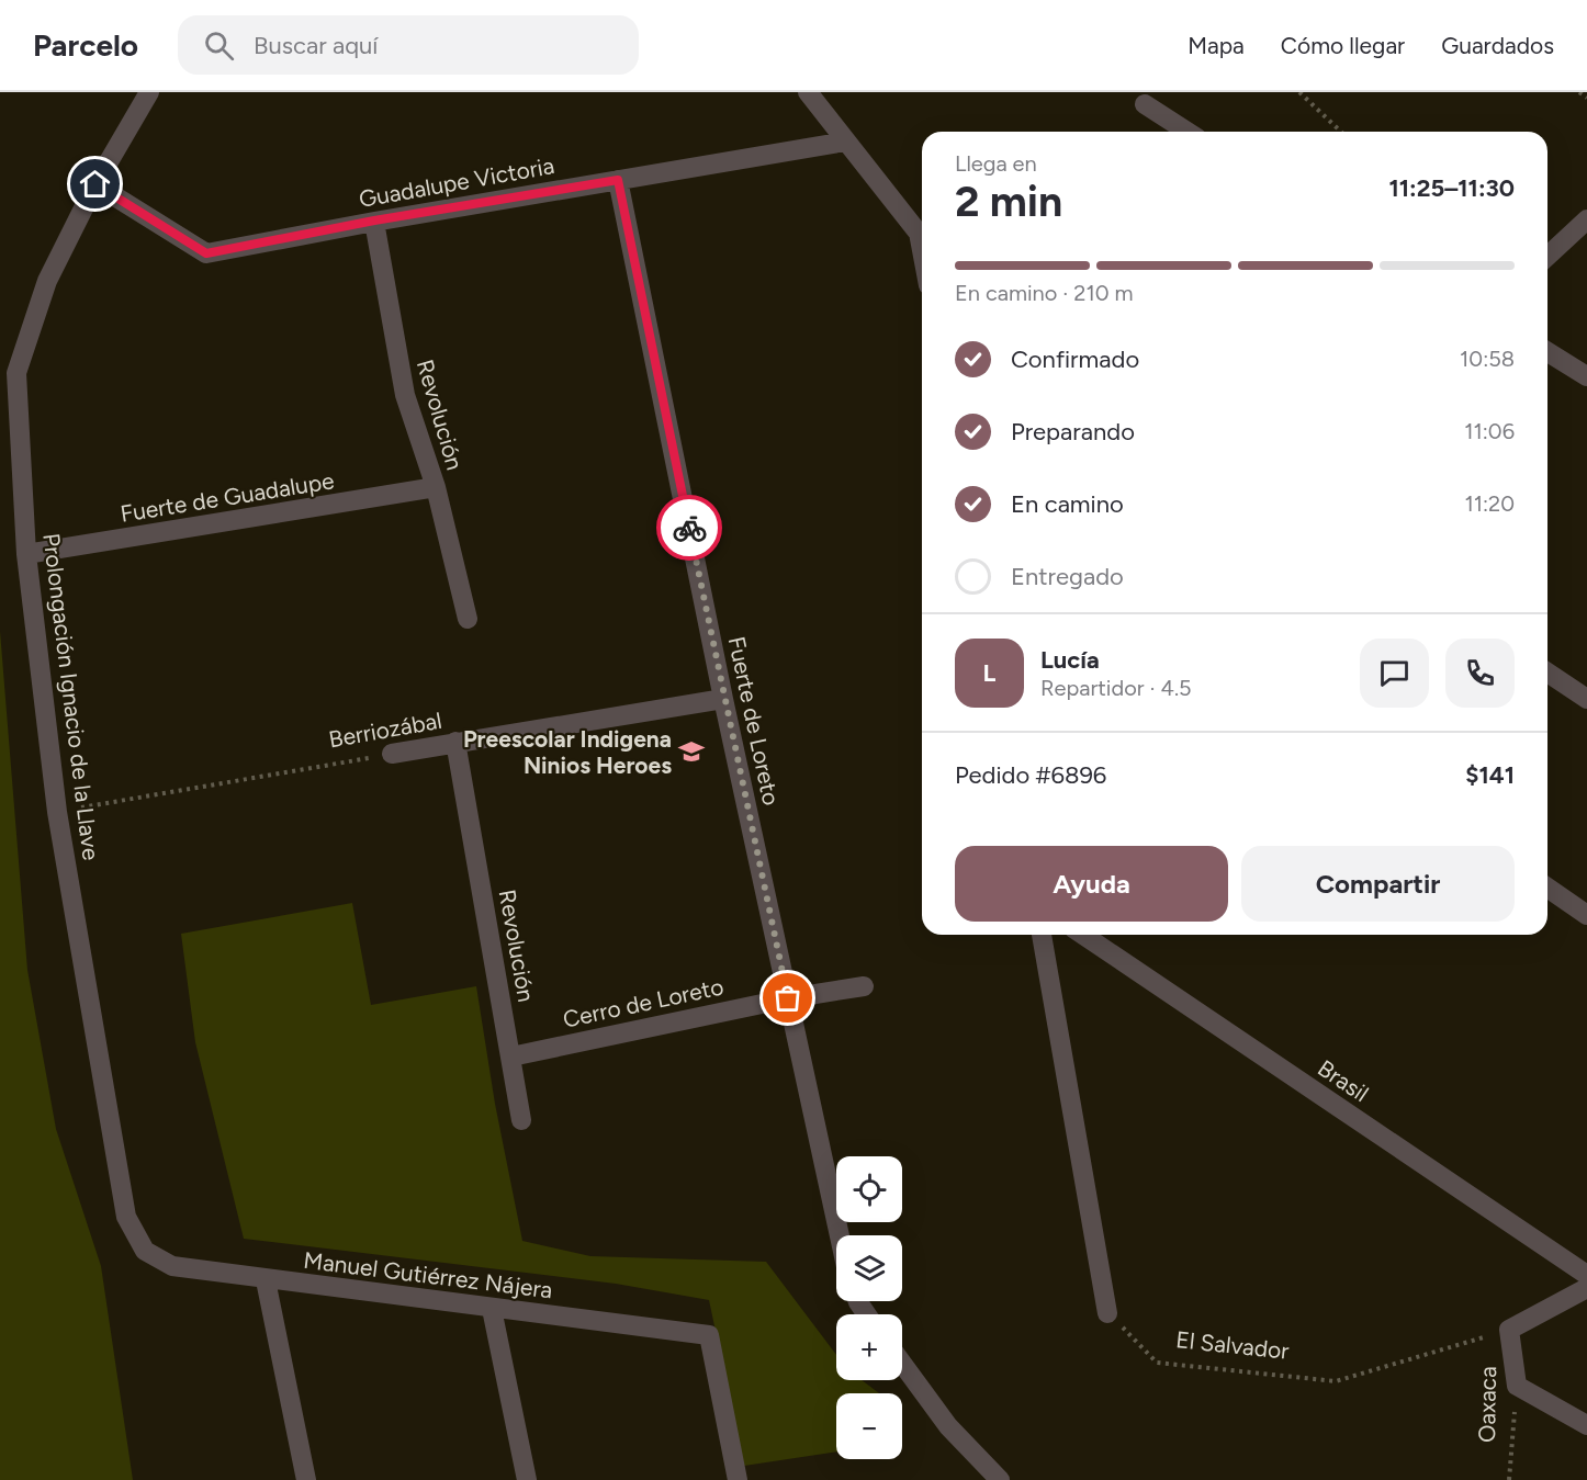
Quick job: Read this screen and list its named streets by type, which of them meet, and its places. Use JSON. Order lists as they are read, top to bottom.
{
  "streets": {
    "street": [
      "Guadalupe Victoria",
      "Revolución",
      "Fuerte de Guadalupe",
      "Prolongación Ignacio de la Llave",
      "Fuerte de Loreto",
      "Berriozábal",
      "Cerro de Loreto",
      "Brasil",
      "Manuel Gutiérrez Nájera",
      "Oaxaca"
    ],
    "path": ["El Salvador"]
  },
  "crossings": [
    ["Guadalupe Victoria", "Revolución"],
    ["Guadalupe Victoria", "Prolongación Ignacio de la Llave"],
    ["Guadalupe Victoria", "Fuerte de Loreto"],
    ["Revolución", "Fuerte de Guadalupe"],
    ["Revolución", "Berriozábal"],
    ["Revolución", "Cerro de Loreto"],
    ["Fuerte de Guadalupe", "Prolongación Ignacio de la Llave"],
    ["Prolongación Ignacio de la Llave", "Berriozábal"],
    ["Prolongación Ignacio de la Llave", "Manuel Gutiérrez Nájera"],
    ["Fuerte de Loreto", "Berriozábal"],
    ["Fuerte de Loreto", "Cerro de Loreto"],
    ["El Salvador", "Oaxaca"]
  ],
  "places": {
    "school or university": ["Preescolar Indigena Ninios Heroes"]
  },
  "page": {
    "header": "Parcelo",
    "search": "Buscar aquí",
    "nav": ["Mapa", "Cómo llegar", "Guardados"],
    "heading": ["2 min", "Llega en", "11:25–11:30"],
    "panel": [
      "Lucía",
      "Repartidor · 4.5",
      "Pedido #6896",
      "$141"
    ],
    "bar": "En camino · 210 m",
    "list": [
      ["Confirmado", "10:58"],
      ["Preparando", "11:06"],
      ["En camino", "11:20"],
      "Entregado"
    ],
    "round": "L",
    "buttons": ["Ayuda", "Compartir"],
    "map_buttons": ["+", "−"]
  }
}
